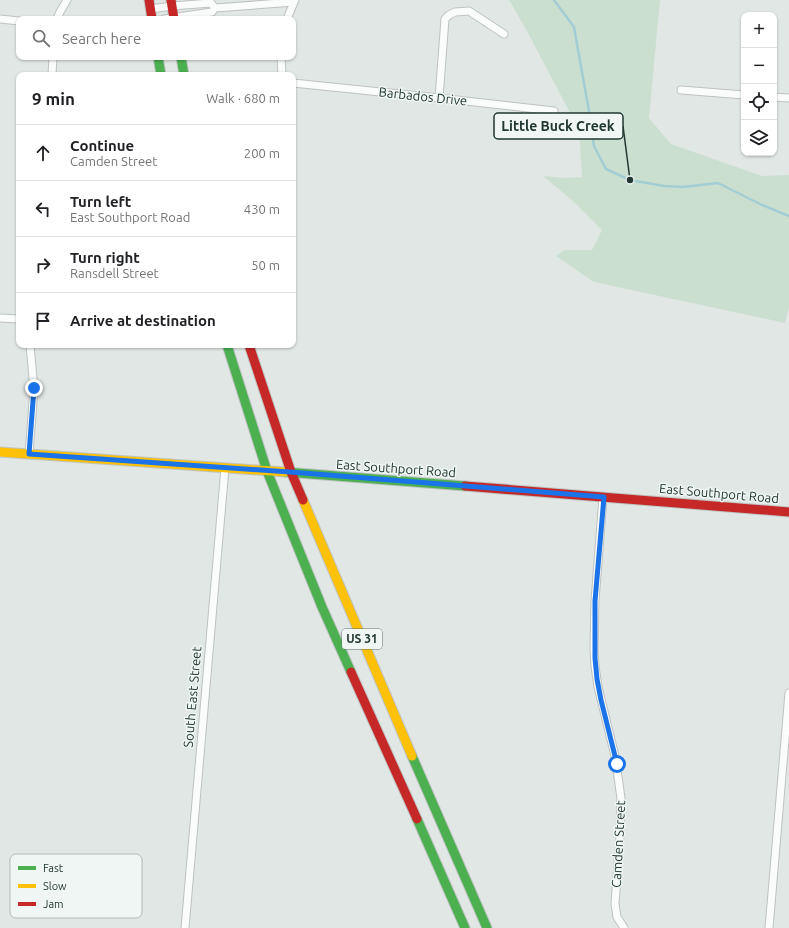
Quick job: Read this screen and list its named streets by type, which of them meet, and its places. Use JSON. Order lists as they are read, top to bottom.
{
  "streets": {
    "main road": ["East Southport Road", "US 31"],
    "street": ["Barbados Drive", "South East Street", "Camden Street"]
  },
  "crossings": [
    ["East Southport Road", "US 31"],
    ["East Southport Road", "South East Street"],
    ["East Southport Road", "Camden Street"]
  ],
  "places": ["Little Buck Creek"],
  "legend": ["Fast", "Slow", "Jam"],
  "page": {
    "map_buttons": ["+", "−"],
    "search": "Search here",
    "heading": ["9 min", "Walk · 680 m"],
    "list": [
      ["Continue", "Camden Street", "200 m"],
      ["Turn left", "East Southport Road", "430 m"],
      ["Turn right", "Ransdell Street", "50 m"],
      "Arrive at destination"
    ]
  }
}
